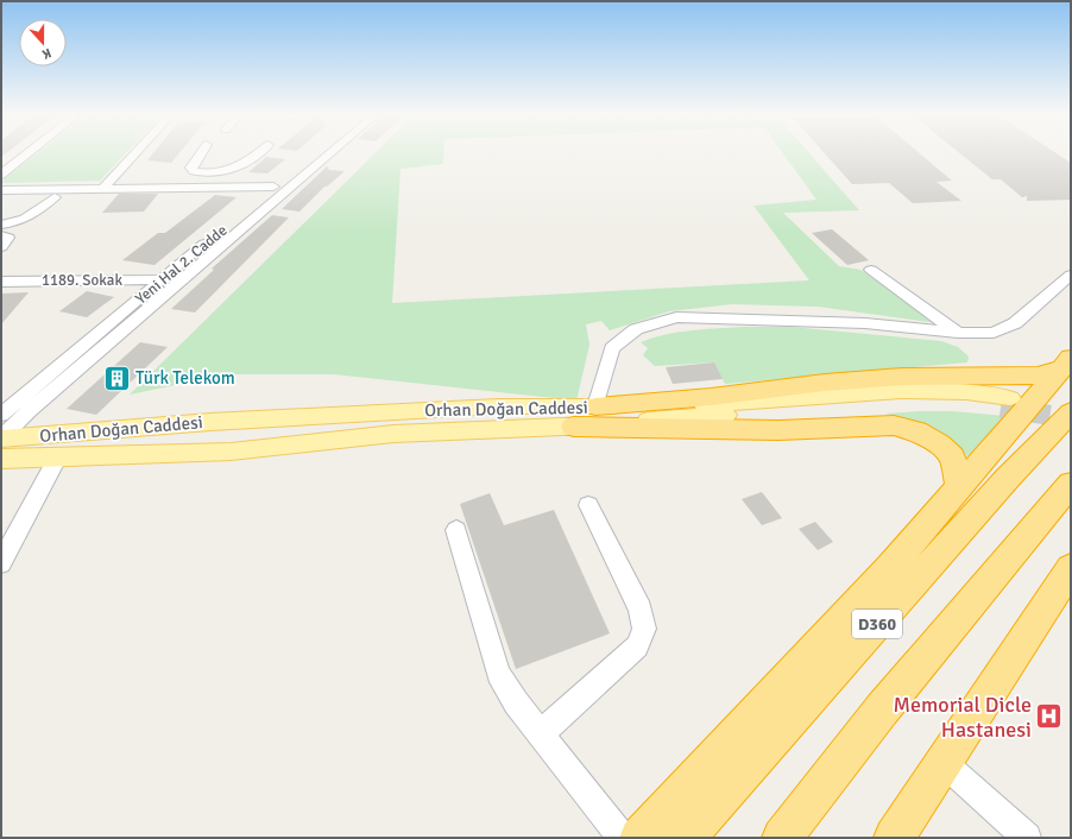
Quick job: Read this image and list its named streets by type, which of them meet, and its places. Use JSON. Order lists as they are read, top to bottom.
{
  "streets": {
    "highway": ["D360"],
    "main road": ["Orhan Doğan Caddesi"],
    "street": ["Yeni Hal 2. Cadde", "1189. Sokak"]
  },
  "crossings": [
    ["Yeni Hal 2. Cadde", "1189. Sokak"]
  ],
  "places": {
    "building": ["Türk Telekom"],
    "hospital": ["Memorial Dicle Hastanesi"]
  },
  "north": "bottom"
}
